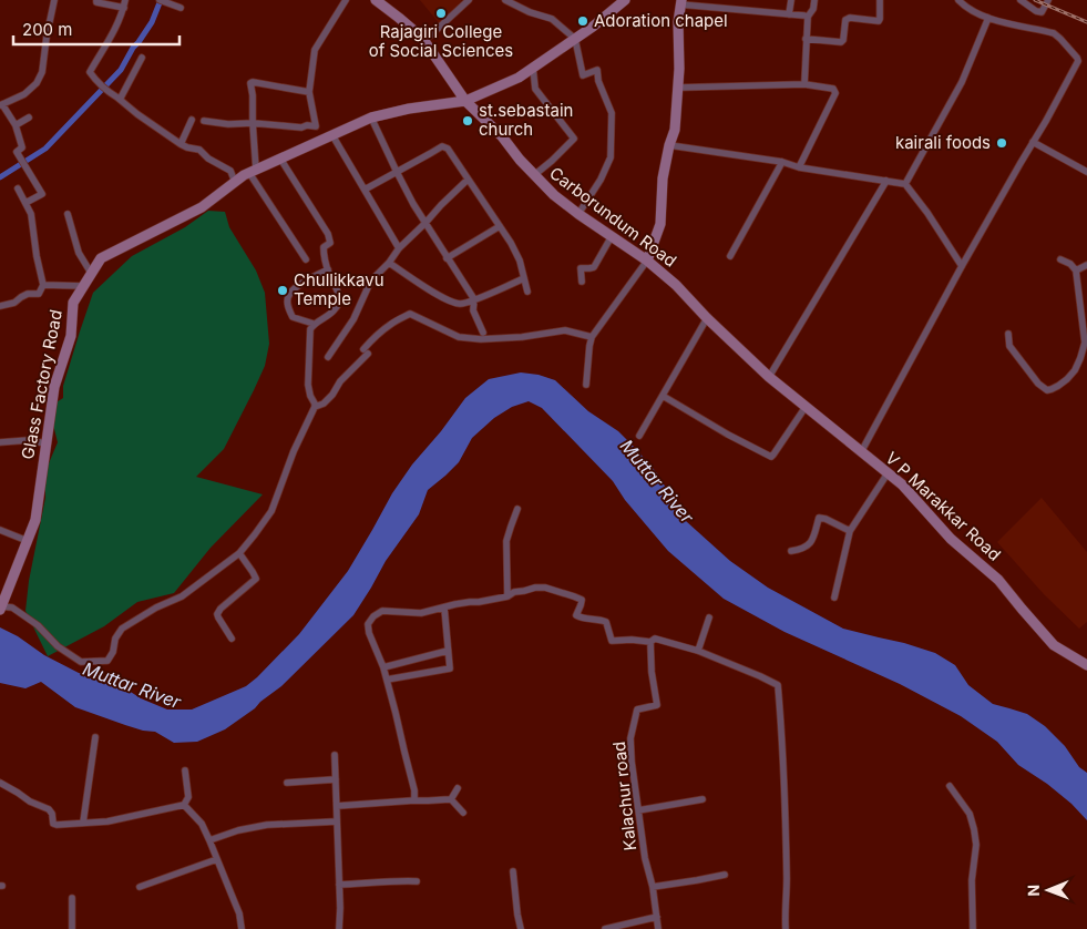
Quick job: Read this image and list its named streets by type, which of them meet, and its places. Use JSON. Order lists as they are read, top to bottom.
{
  "streets": {
    "street": [
      "Carborundum Road",
      "Glass Factory Road",
      "V P Marakkar Road",
      "Kalachur road"
    ]
  },
  "crossings": [
    ["Carborundum Road", "Glass Factory Road"],
    ["Carborundum Road", "V P Marakkar Road"]
  ],
  "water": ["Muttar River"],
  "places": [
    "Rajagiri College of Social Sciences",
    "Adoration chapel",
    "st.sebastain church",
    "kairali foods",
    "Chullikkavu Temple"
  ],
  "scale_bar": "200 m",
  "north": "left"
}
